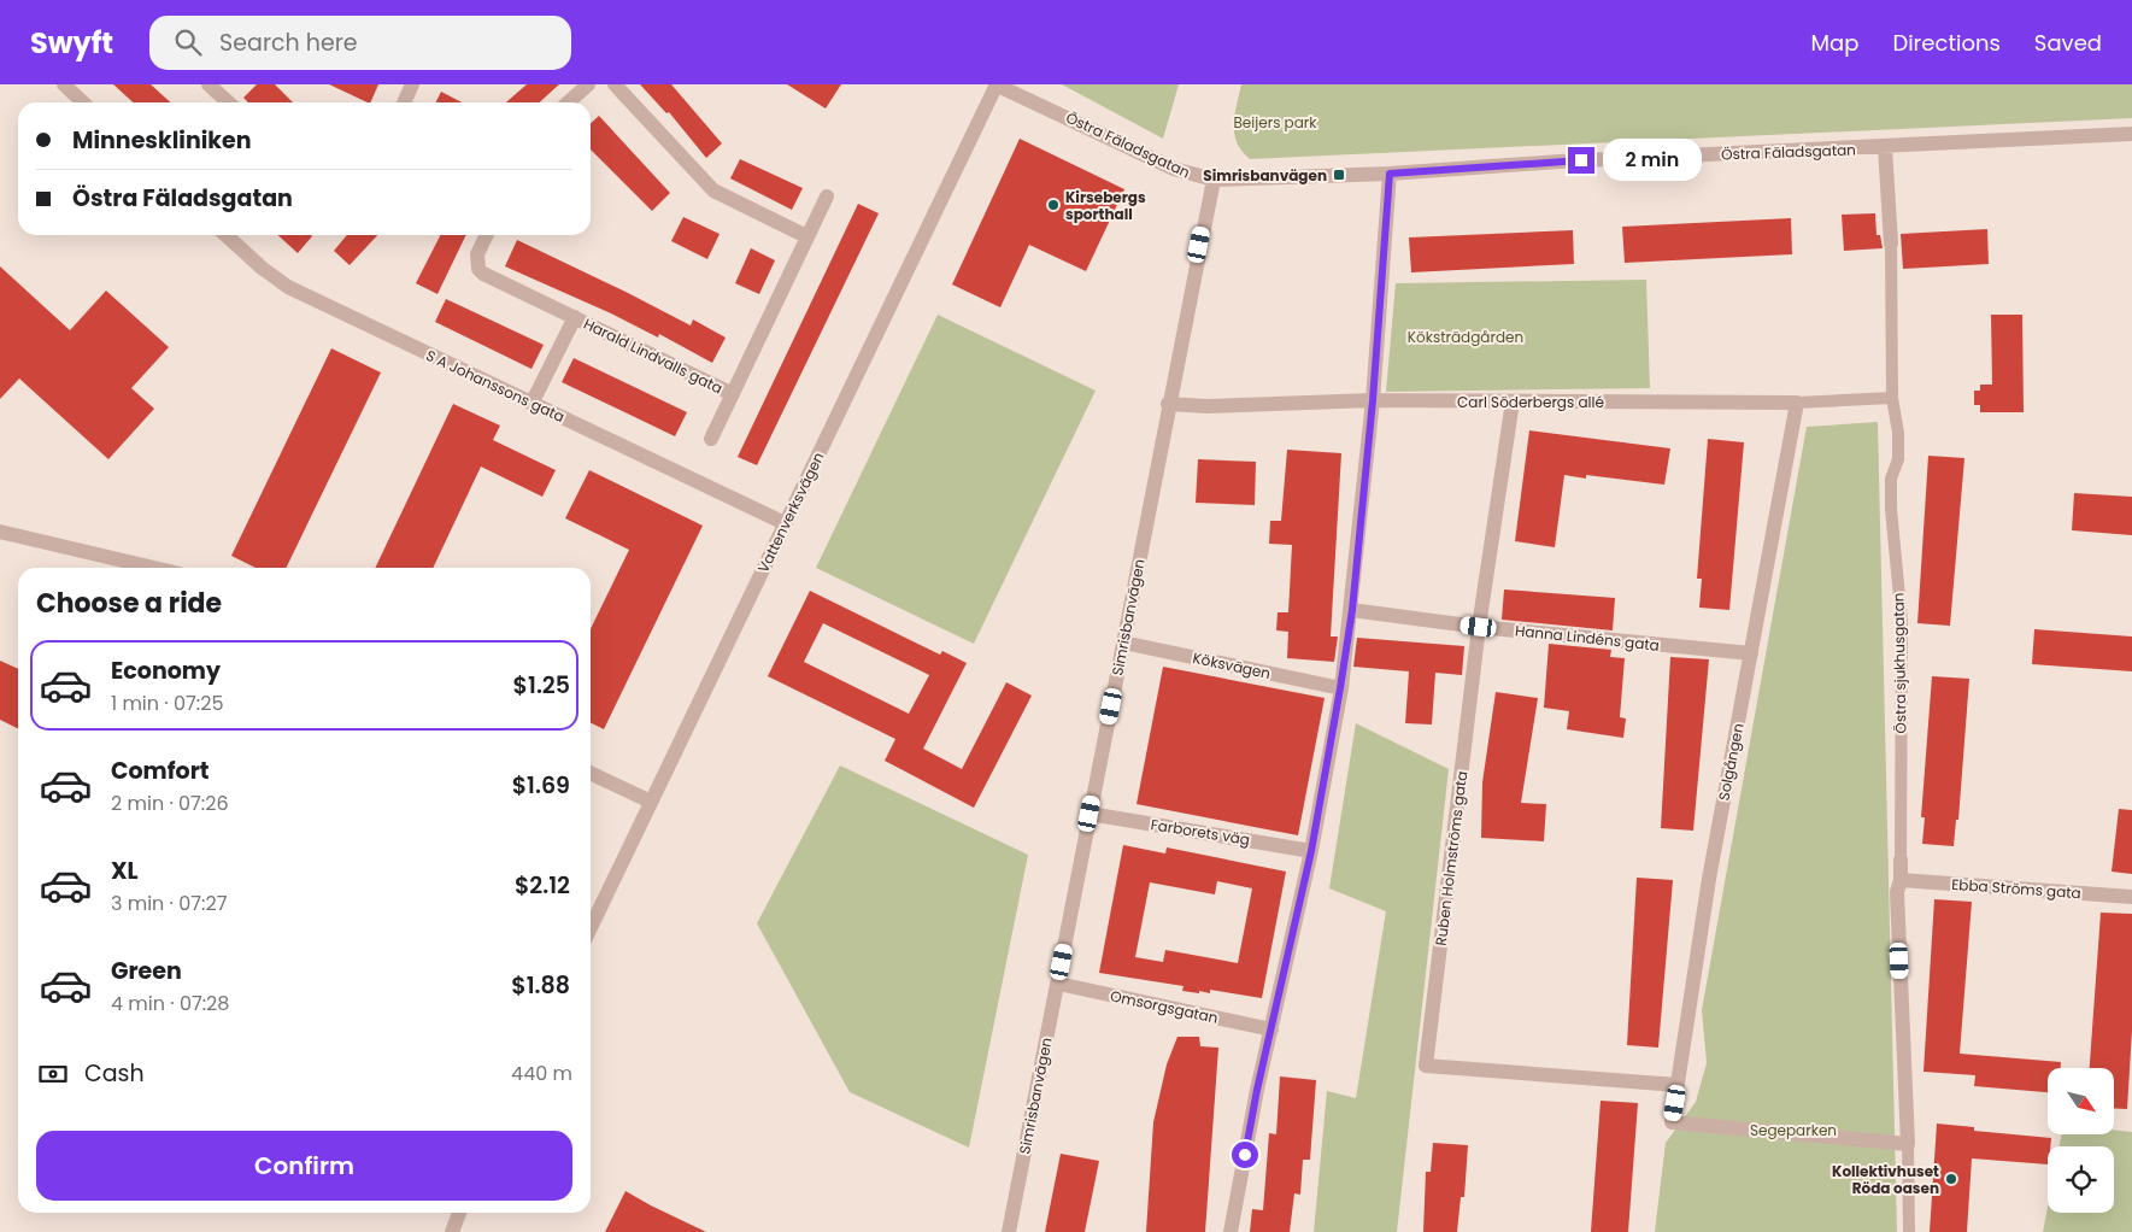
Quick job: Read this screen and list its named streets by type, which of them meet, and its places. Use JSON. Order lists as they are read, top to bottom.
{
  "streets": {
    "street": [
      "Östra Fäladsgatan",
      "Harald Lindvalls gata",
      "S A Johanssons gata",
      "Carl Söderbergs allé",
      "Vattenverksvägen",
      "Simrisbanvägen",
      "Hanna Lindéns gata",
      "Östra sjukhusgatan",
      "Köksvägen",
      "Solgången",
      "Farborets väg",
      "Ruben Holmströms gata",
      "Ebba Ströms gata",
      "Omsorgsgatan"
    ]
  },
  "crossings": [
    ["Östra Fäladsgatan", "Vattenverksvägen"],
    ["Östra Fäladsgatan", "Simrisbanvägen"],
    ["Östra Fäladsgatan", "Östra sjukhusgatan"],
    ["Harald Lindvalls gata", "S A Johanssons gata"],
    ["S A Johanssons gata", "Vattenverksvägen"],
    ["Carl Söderbergs allé", "Simrisbanvägen"],
    ["Carl Söderbergs allé", "Östra sjukhusgatan"],
    ["Carl Söderbergs allé", "Solgången"],
    ["Carl Söderbergs allé", "Ruben Holmströms gata"],
    ["Simrisbanvägen", "Köksvägen"],
    ["Simrisbanvägen", "Farborets väg"],
    ["Simrisbanvägen", "Omsorgsgatan"],
    ["Hanna Lindéns gata", "Solgången"],
    ["Hanna Lindéns gata", "Ruben Holmströms gata"],
    ["Östra sjukhusgatan", "Solgången"],
    ["Östra sjukhusgatan", "Ebba Ströms gata"],
    ["Solgången", "Ruben Holmströms gata"]
  ],
  "parks": ["Beijers park", "Köksträdgården", "Segeparken"],
  "places": {
    "transit": ["Simrisbanvägen"],
    "other": ["Kirsebergs sporthall", "Kollektivhuset Röda oasen"]
  },
  "north": "bottom right",
  "page": {
    "header": "Swyft",
    "search": "Search here",
    "nav": ["Map", "Directions", "Saved"],
    "banner": ["Minneskliniken", "Östra Fäladsgatan"],
    "bubble": "2 min",
    "heading": "Choose a ride",
    "list": [
      {
        "name": "Economy",
        "note": "1 min · 07:25",
        "value": "$1.25"
      },
      {
        "name": "Comfort",
        "note": "2 min · 07:26",
        "value": "$1.69"
      },
      {
        "name": "XL",
        "note": "3 min · 07:27",
        "value": "$2.12"
      },
      {
        "name": "Green",
        "note": "4 min · 07:28",
        "value": "$1.88"
      }
    ],
    "pay": ["Cash", "440 m"],
    "buttons": "Confirm"
  }
}
